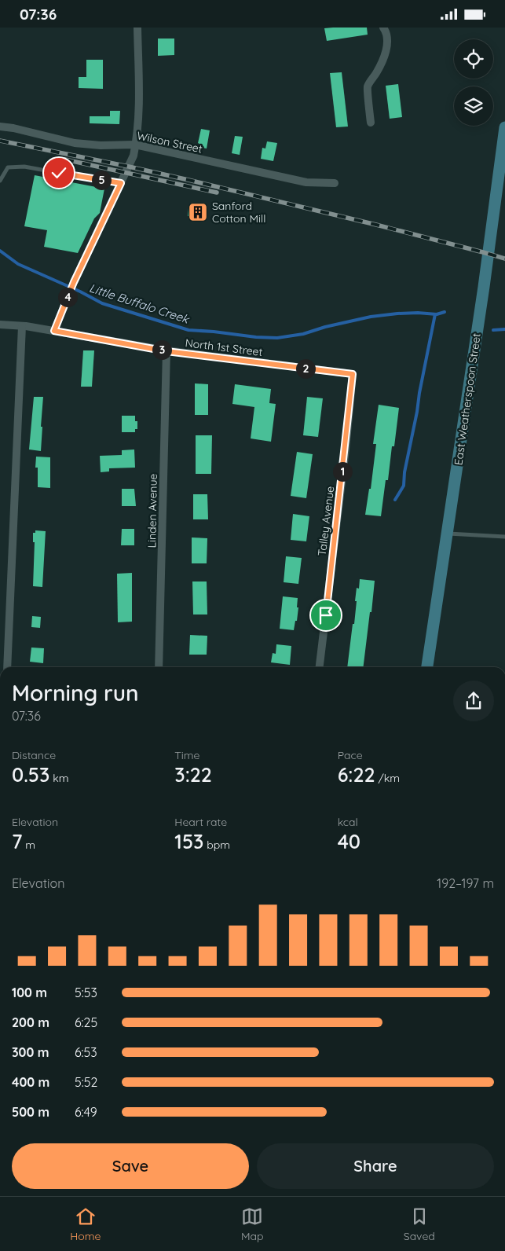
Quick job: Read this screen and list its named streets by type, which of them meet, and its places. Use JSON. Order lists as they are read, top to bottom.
{
  "streets": {
    "street": [
      "Wilson Street",
      "North 1st Street",
      "East Weatherspoon Street",
      "Linden Avenue",
      "Talley Avenue"
    ]
  },
  "crossings": [
    ["North 1st Street", "Linden Avenue"],
    ["North 1st Street", "Talley Avenue"]
  ],
  "water": ["Little Buffalo Creek"],
  "places": {
    "building": ["Sanford Cotton Mill"]
  },
  "page": {
    "status": "07:36",
    "pins": [
      "5",
      "4",
      "3",
      "2",
      "1"
    ],
    "heading": ["Morning run", "07:36"],
    "stats": [
      ["Distance", "0.53 km"],
      ["Time", "3:22"],
      ["Pace", "6:22 /km"],
      ["Elevation", "7 m"],
      ["Heart rate", "153 bpm"],
      ["kcal", "40"]
    ],
    "chart": ["Elevation", "192–197 m"],
    "list": [
      {
        "name": "100 m",
        "note": "5:53"
      },
      {
        "name": "200 m",
        "note": "6:25"
      },
      {
        "name": "300 m",
        "note": "6:53"
      },
      {
        "name": "400 m",
        "note": "5:52"
      },
      {
        "name": "500 m",
        "note": "6:49"
      }
    ],
    "buttons": ["Save", "Share"],
    "tabs": ["Home", "Map", "Saved"]
  }
}
